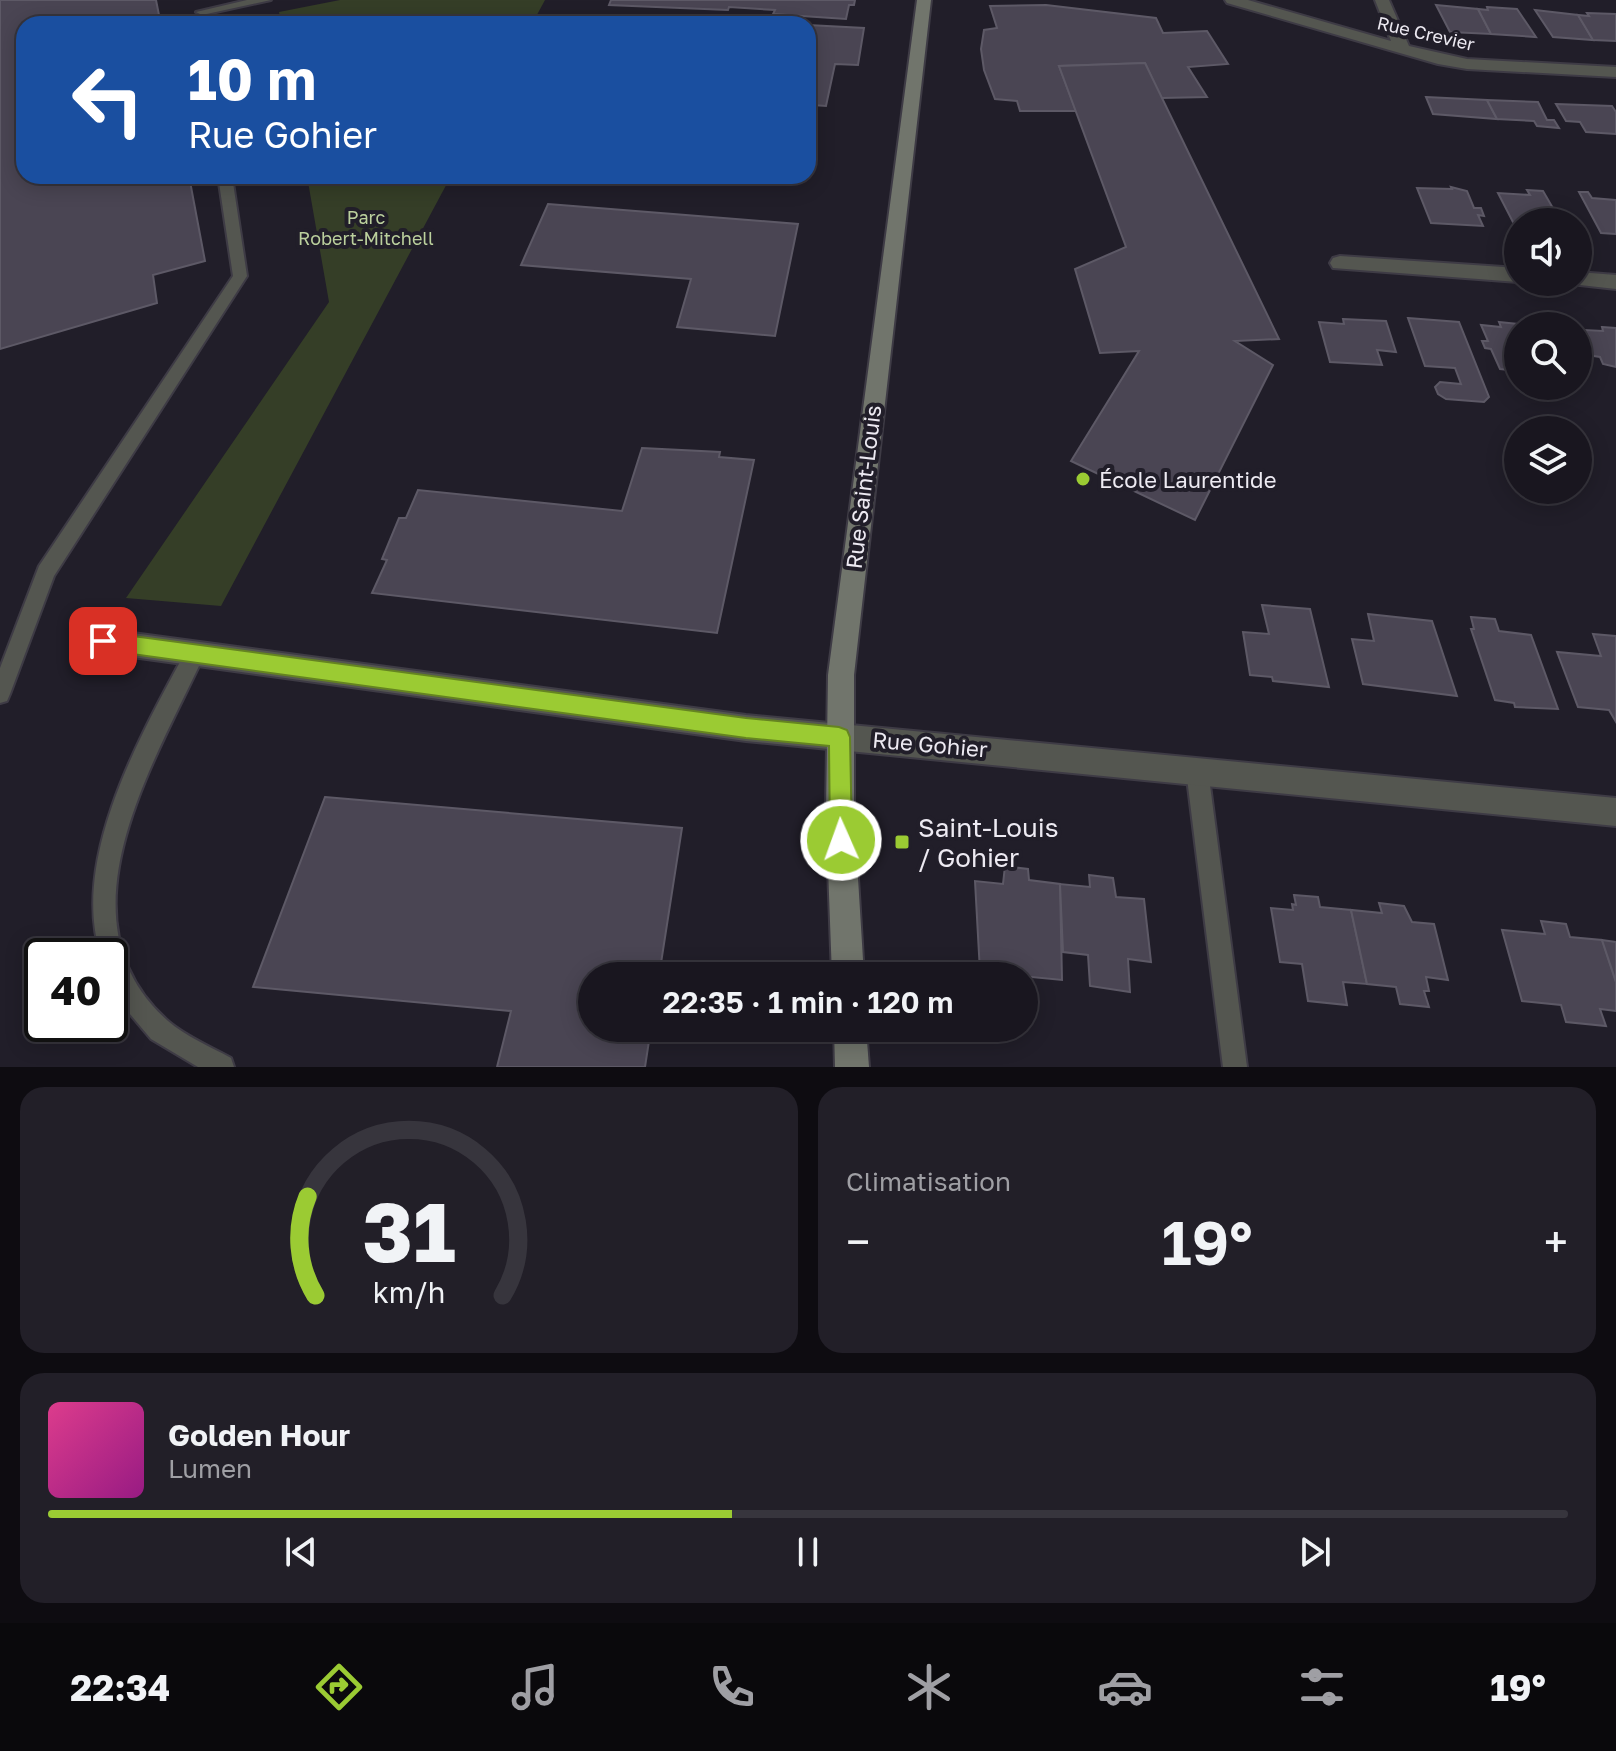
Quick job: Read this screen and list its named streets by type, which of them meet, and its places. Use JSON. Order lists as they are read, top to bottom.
{
  "streets": {
    "street": ["Rue Crevier", "Rue Saint-Louis", "Rue Gohier"]
  },
  "crossings": [
    ["Rue Saint-Louis", "Rue Gohier"]
  ],
  "parks": ["Parc Robert-Mitchell"],
  "places": {
    "other": ["École Laurentide"],
    "transit": ["Saint-Louis / Gohier"]
  },
  "page": {
    "turn": ["10 m", "Rue Gohier"],
    "limit": "40",
    "trip": "22:35 · 1 min · 120 m",
    "tile": "Climatisation",
    "heat": ["−", "19°", "+"],
    "song": ["Golden Hour", "Lumen"],
    "tabs": ["22:34", "19°"],
    "gauge": ["31", "km/h"]
  }
}
